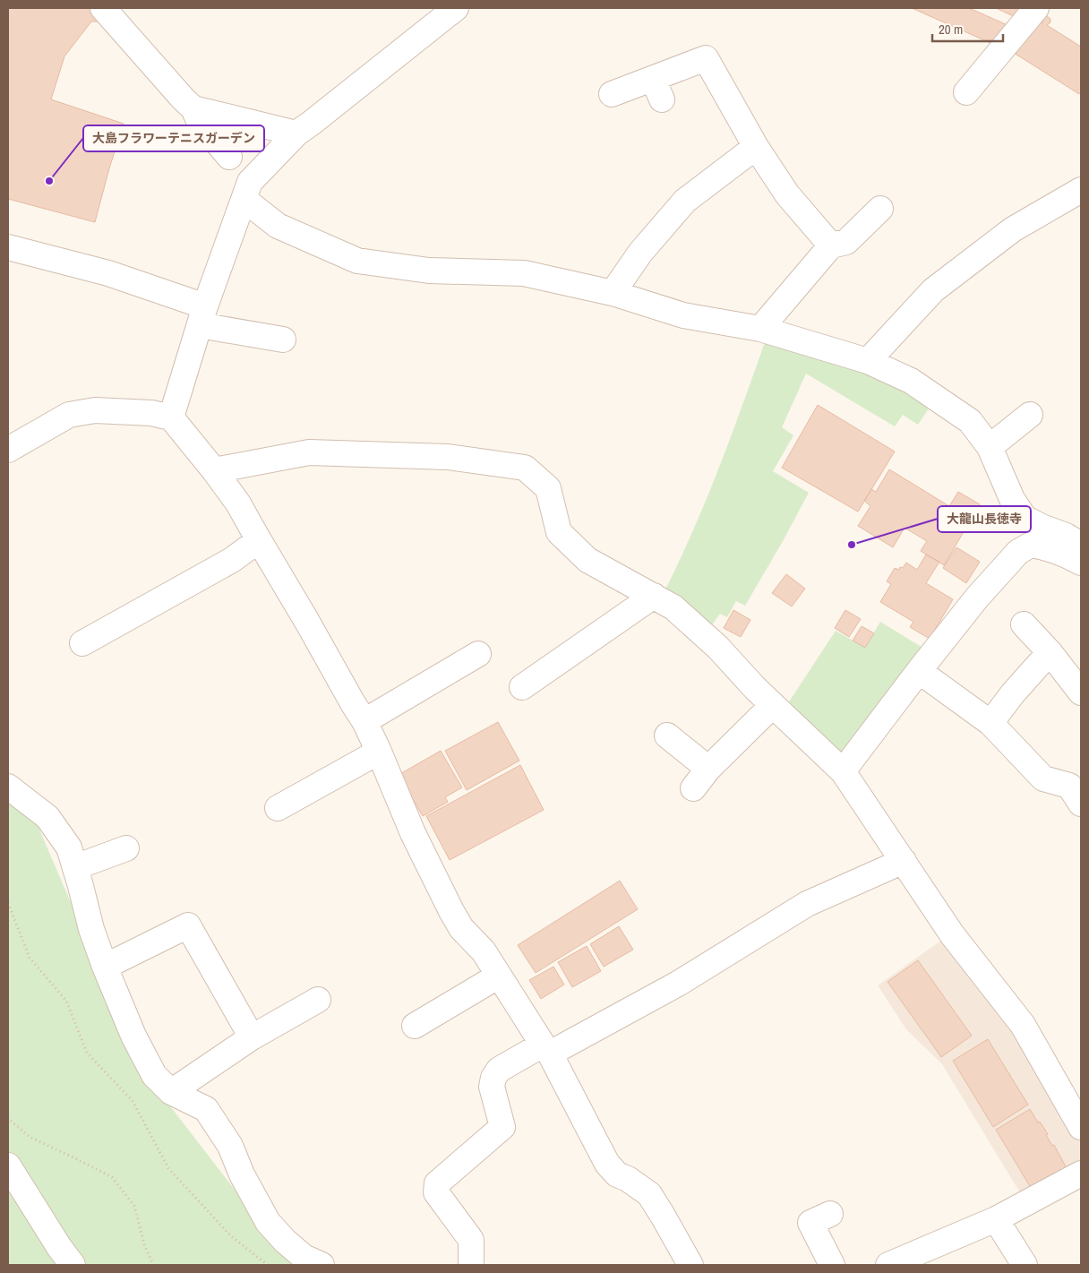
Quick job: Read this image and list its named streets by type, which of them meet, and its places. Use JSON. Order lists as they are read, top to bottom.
{
  "places": ["大島フラワーテニスガーデン", "大龍山長徳寺"],
  "scale_bar": "20 m"
}
